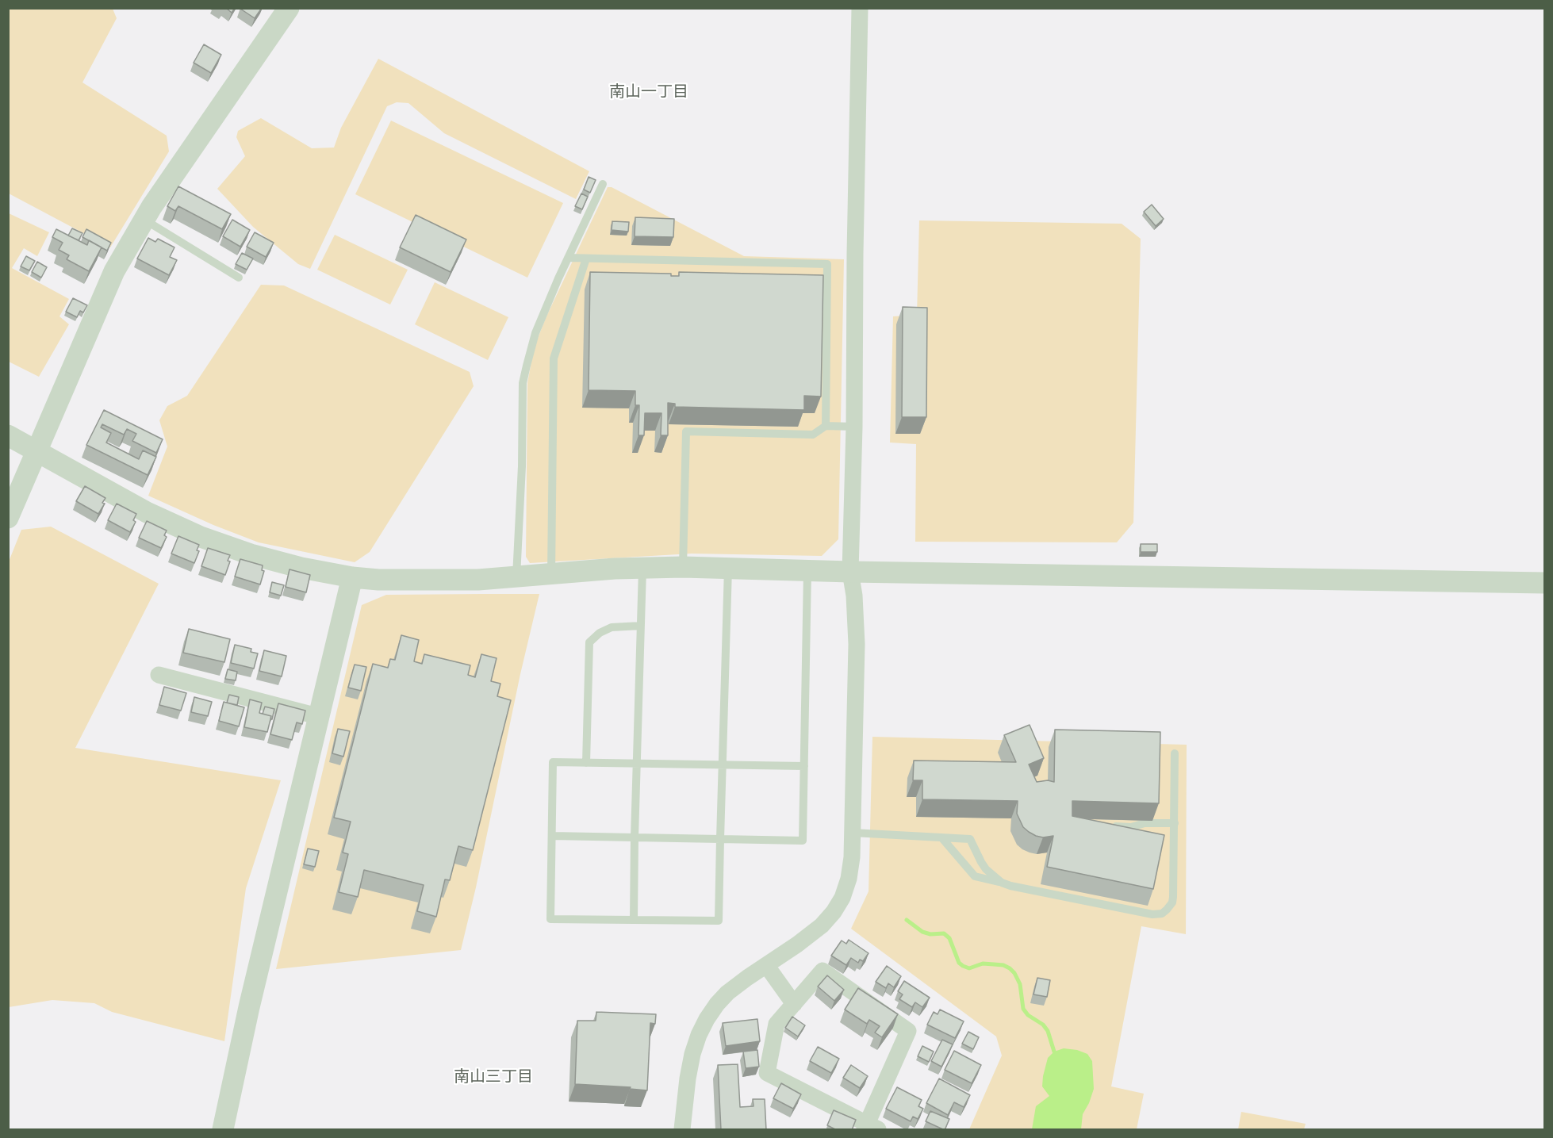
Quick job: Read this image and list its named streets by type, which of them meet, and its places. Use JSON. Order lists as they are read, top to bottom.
{
  "districts": ["南山一丁目", "南山三丁目"]
}
